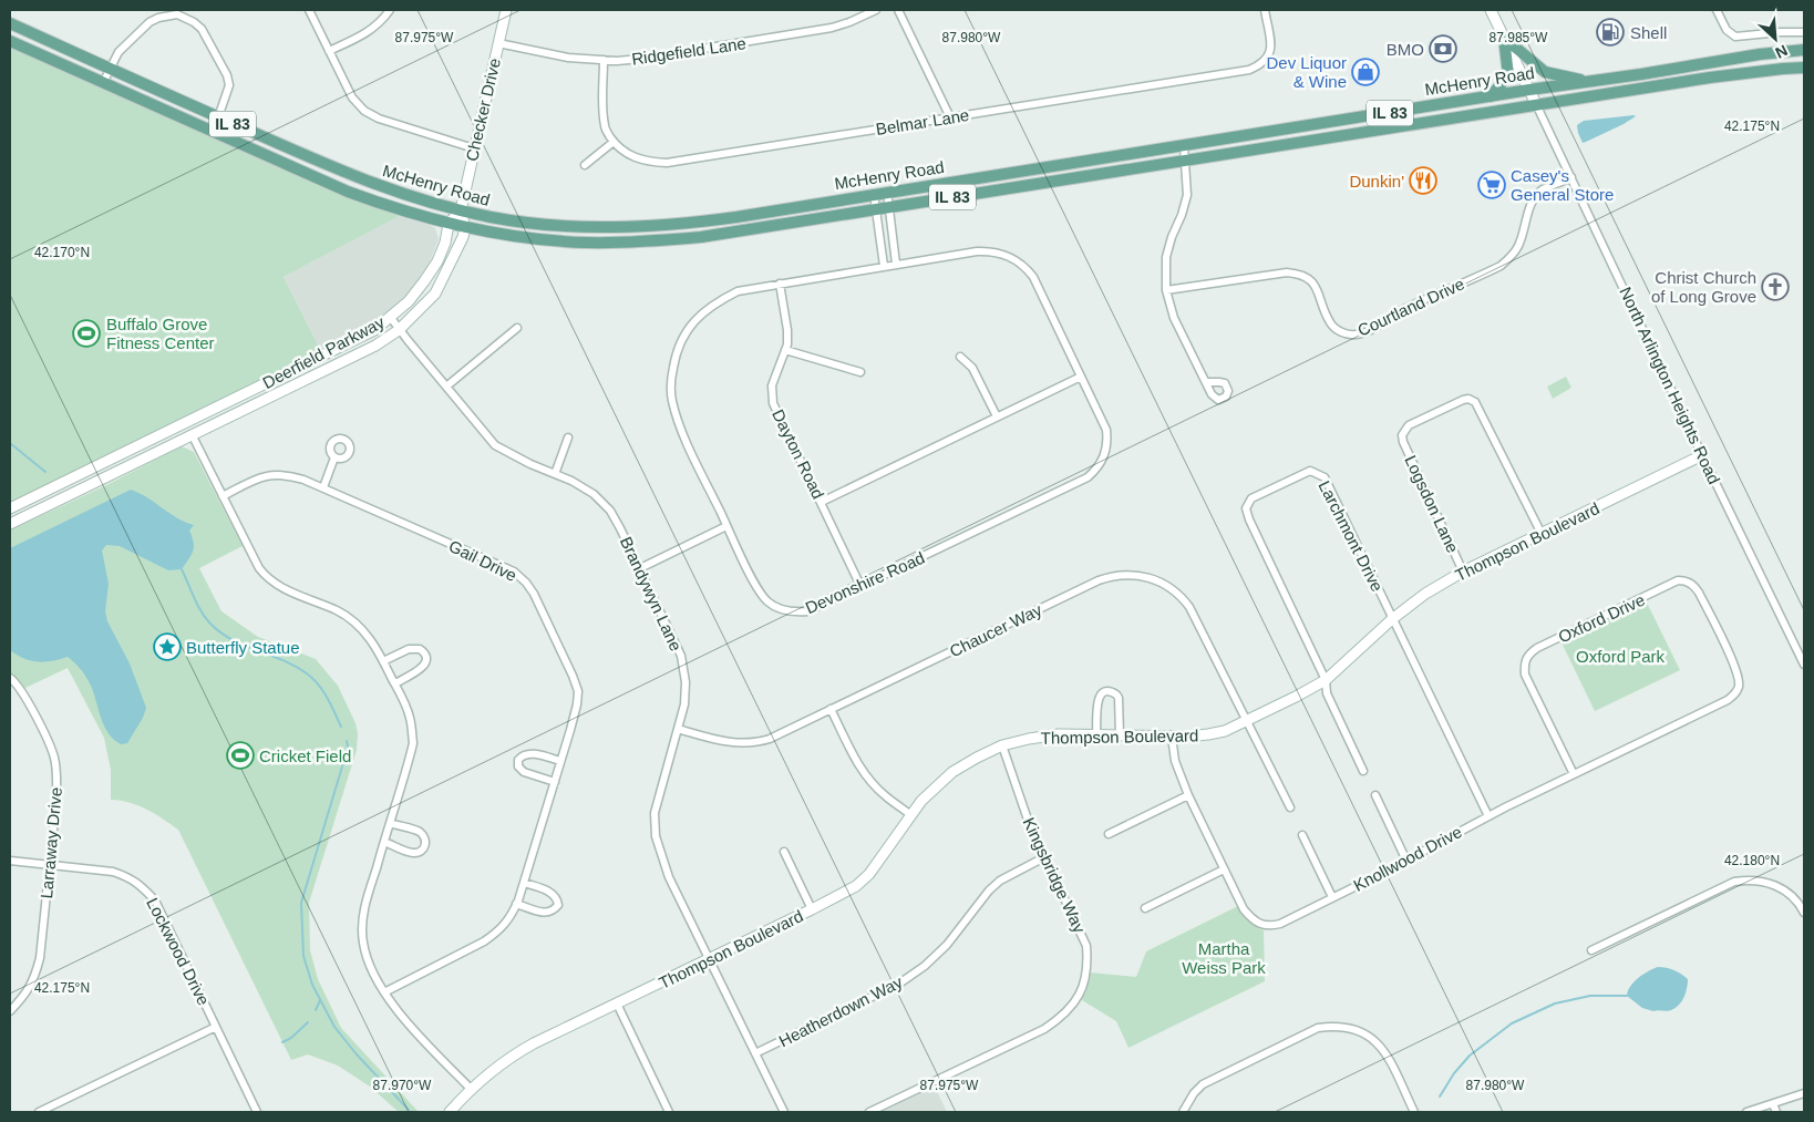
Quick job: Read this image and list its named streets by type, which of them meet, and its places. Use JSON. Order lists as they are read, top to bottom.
{
  "streets": {
    "main road": ["McHenry Road", "IL 83"],
    "street": [
      "Ridgefield Lane",
      "Checker Drive",
      "Belmar Lane",
      "Courtland Drive",
      "Deerfield Parkway",
      "North Arlington Heights Road",
      "Dayton Road",
      "Logsdon Lane",
      "Larchmont Drive",
      "Thompson Boulevard",
      "Gail Drive",
      "Devonshire Road",
      "Brandywyn Lane",
      "Oxford Drive",
      "Chaucer Way",
      "Larraway Drive",
      "Knollwood Drive",
      "Kingsbridge Way",
      "Lockwood Drive",
      "Heatherdown Way"
    ]
  },
  "crossings": [
    ["Ridgefield Lane", "Checker Drive"],
    ["McHenry Road", "Checker Drive"],
    ["McHenry Road", "Deerfield Parkway"],
    ["McHenry Road", "North Arlington Heights Road"],
    ["Checker Drive", "Deerfield Parkway"],
    ["Courtland Drive", "North Arlington Heights Road"],
    ["Deerfield Parkway", "Brandywyn Lane"],
    ["North Arlington Heights Road", "Thompson Boulevard"],
    ["Dayton Road", "Devonshire Road"],
    ["Logsdon Lane", "Thompson Boulevard"],
    ["Larchmont Drive", "Thompson Boulevard"],
    ["Larchmont Drive", "Knollwood Drive"],
    ["Thompson Boulevard", "Brandywyn Lane"],
    ["Thompson Boulevard", "Chaucer Way"],
    ["Thompson Boulevard", "Knollwood Drive"],
    ["Thompson Boulevard", "Kingsbridge Way"],
    ["Brandywyn Lane", "Chaucer Way"],
    ["Brandywyn Lane", "Heatherdown Way"],
    ["Oxford Drive", "Knollwood Drive"],
    ["Larraway Drive", "Lockwood Drive"],
    ["Kingsbridge Way", "Heatherdown Way"]
  ],
  "parks": ["Oxford Park", "Martha Weiss Park"],
  "places": {
    "fuel station": ["Shell"],
    "bank": ["BMO"],
    "shop": ["Dev Liquor & Wine"],
    "restaurant": ["Dunkin'"],
    "supermarket": ["Casey's General Store"],
    "church": ["Christ Church of Long Grove"],
    "sports": ["Buffalo Grove Fitness Center", "Cricket Field"],
    "place": ["Butterfly Statue"]
  },
  "north": "bottom right",
  "coordinates": [
    "87.980°W",
    "87.975°W",
    "87.985°W",
    "42.175°N",
    "42.170°N",
    "42.180°N",
    "87.970°W"
  ]
}
